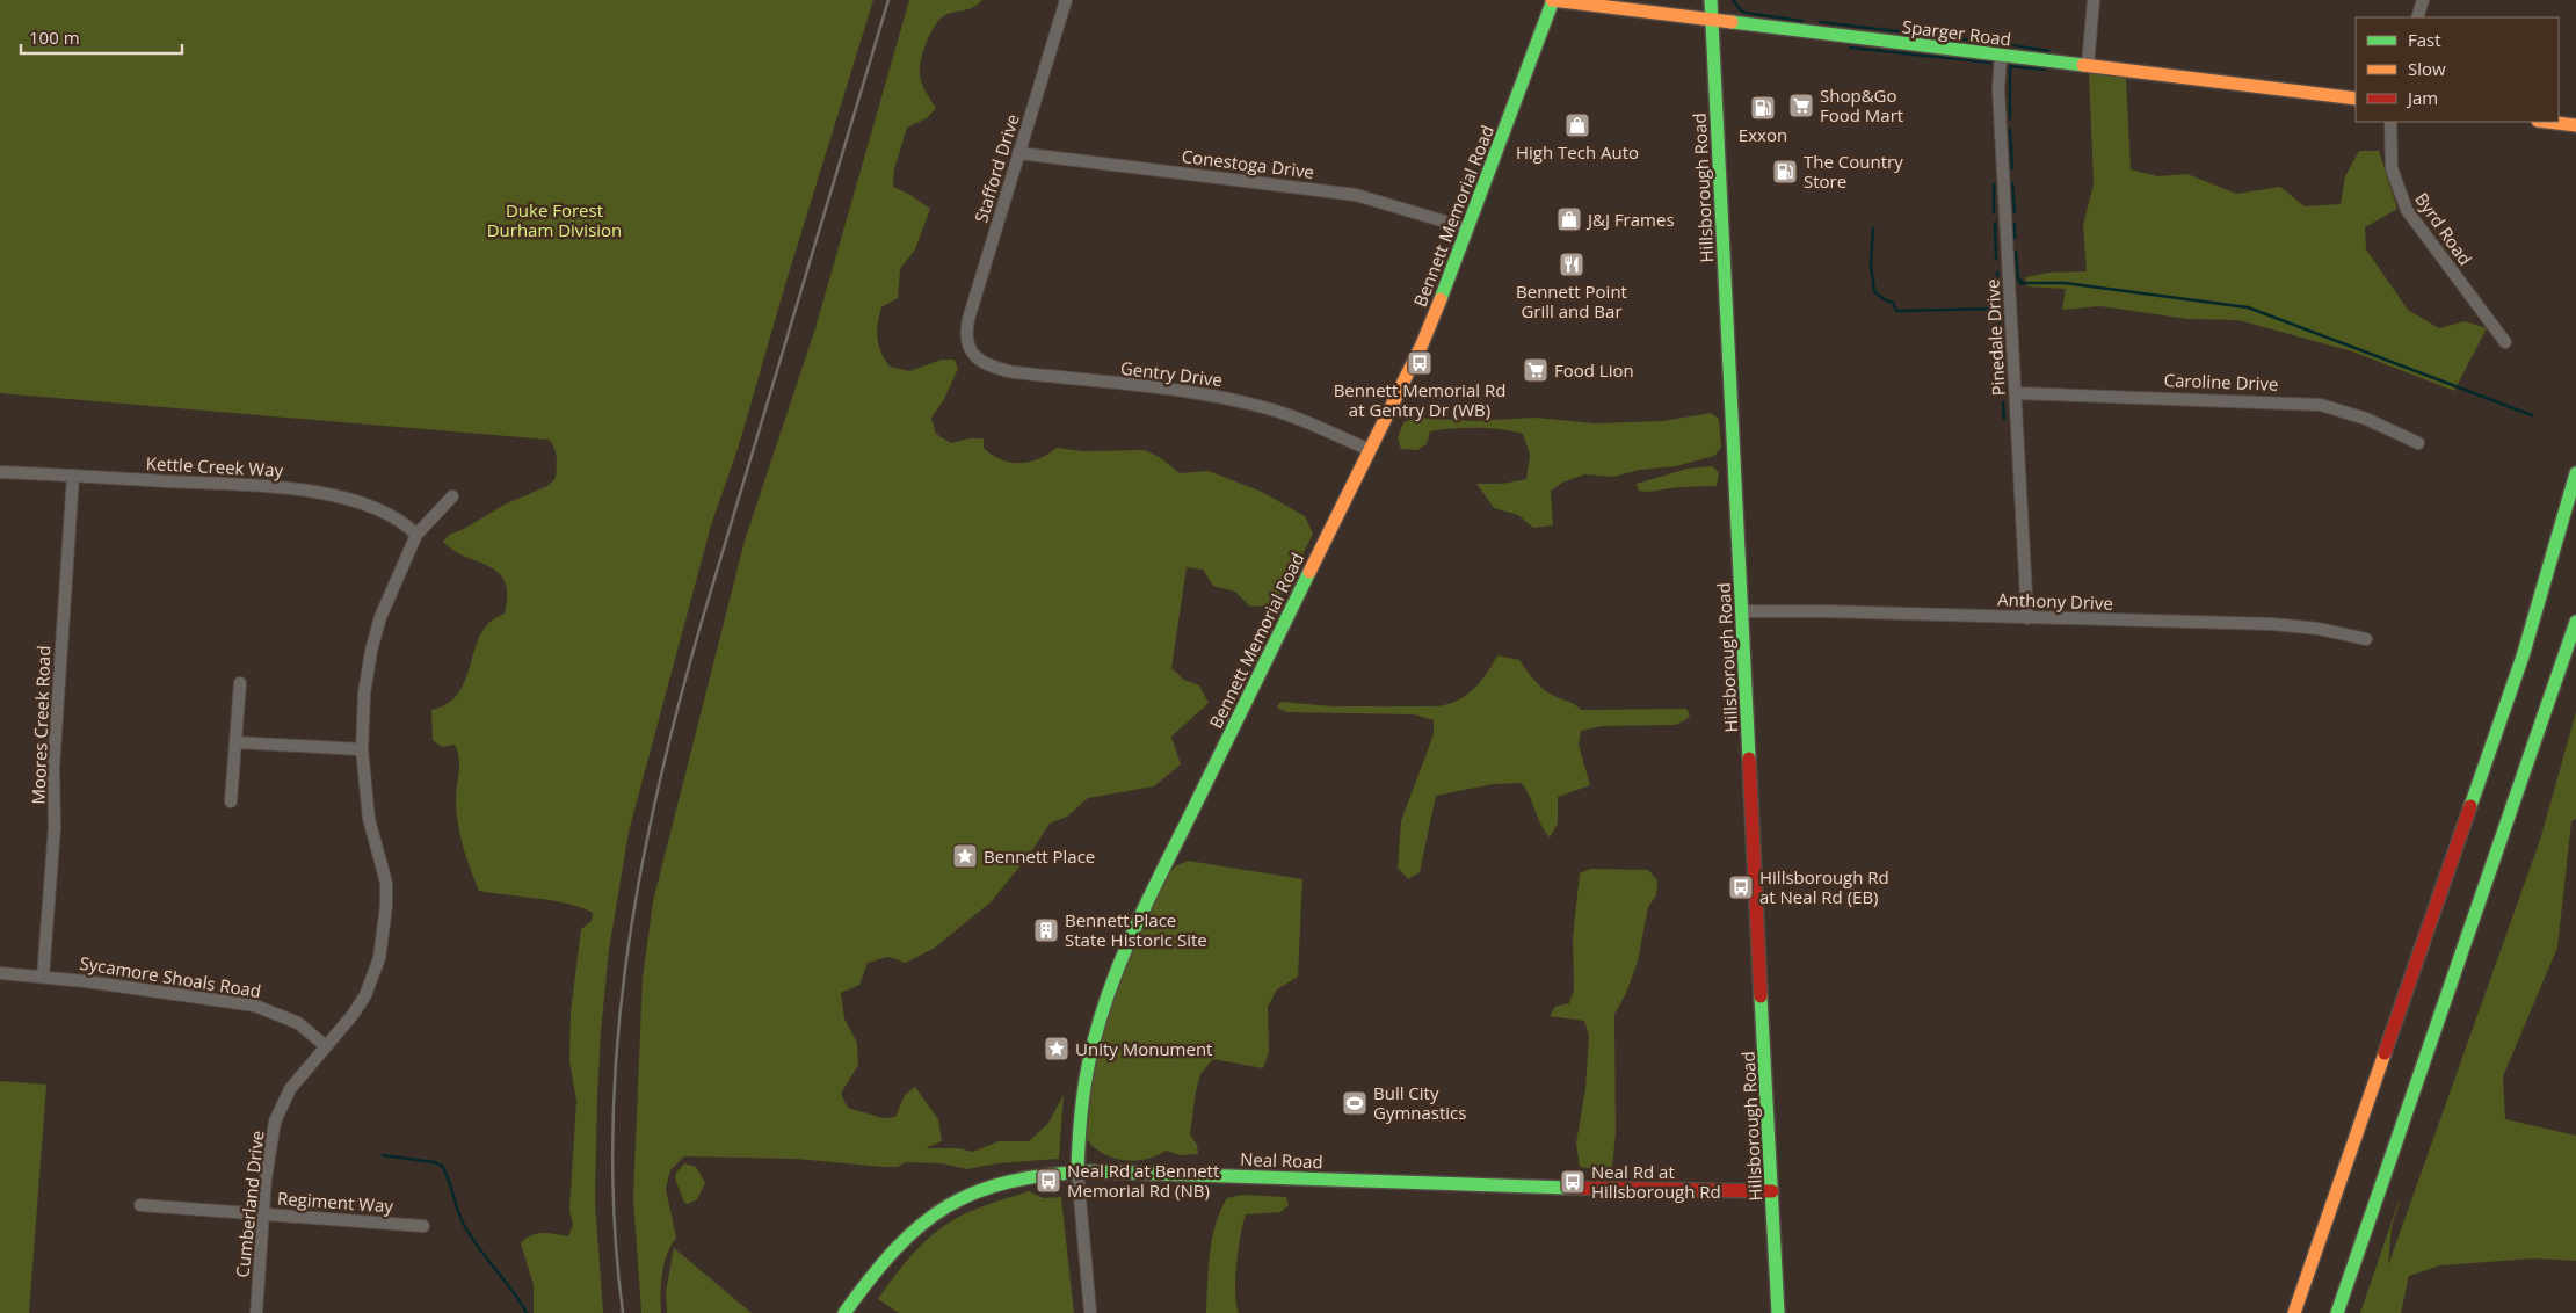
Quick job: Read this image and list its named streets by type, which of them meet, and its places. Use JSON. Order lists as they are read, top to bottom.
{
  "streets": {
    "main road": [
      "Sparger Road",
      "Hillsborough Road",
      "Bennett Memorial Road",
      "Neal Road"
    ],
    "street": [
      "Conestoga Drive",
      "Stafford Drive",
      "Byrd Road",
      "Pinedale Drive",
      "Gentry Drive",
      "Caroline Drive",
      "Kettle Creek Way",
      "Anthony Drive",
      "Moores Creek Road",
      "Sycamore Shoals Road",
      "Regiment Way",
      "Cumberland Drive"
    ]
  },
  "crossings": [
    ["Sparger Road", "Hillsborough Road"],
    ["Sparger Road", "Bennett Memorial Road"],
    ["Sparger Road", "Pinedale Drive"],
    ["Conestoga Drive", "Stafford Drive"],
    ["Conestoga Drive", "Bennett Memorial Road"],
    ["Stafford Drive", "Gentry Drive"],
    ["Hillsborough Road", "Anthony Drive"],
    ["Hillsborough Road", "Neal Road"],
    ["Bennett Memorial Road", "Gentry Drive"],
    ["Bennett Memorial Road", "Neal Road"],
    ["Pinedale Drive", "Caroline Drive"],
    ["Pinedale Drive", "Anthony Drive"],
    ["Kettle Creek Way", "Moores Creek Road"],
    ["Kettle Creek Way", "Cumberland Drive"],
    ["Moores Creek Road", "Sycamore Shoals Road"],
    ["Sycamore Shoals Road", "Cumberland Drive"],
    ["Regiment Way", "Cumberland Drive"]
  ],
  "parks": ["Duke Forest Durham Division"],
  "places": {
    "supermarket": ["Shop&Go Food Mart", "Food Lion"],
    "fuel station": ["Exxon", "The Country Store"],
    "shop": ["High Tech Auto", "J&J Frames"],
    "restaurant": ["Bennett Point Grill and Bar"],
    "bus stop": [
      "Bennett Memorial Rd at Gentry Dr (WB)",
      "Hillsborough Rd at Neal Rd (EB)",
      "Neal Rd at Bennett Memorial Rd (NB)",
      "Neal Rd at Hillsborough Rd"
    ],
    "place": ["Bennett Place", "Unity Monument"],
    "building": ["Bennett Place State Historic Site"],
    "sports": ["Bull City Gymnastics"]
  },
  "legend": ["Fast", "Slow", "Jam"],
  "scale_bar": "100 m"
}
